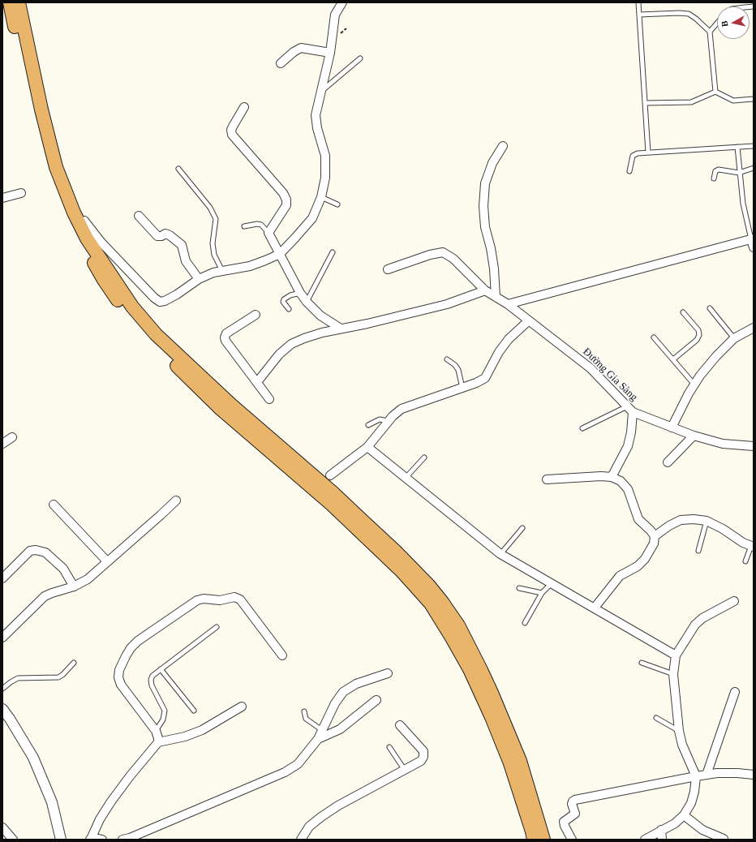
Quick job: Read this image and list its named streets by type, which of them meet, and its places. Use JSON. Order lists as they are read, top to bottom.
{
  "streets": {
    "street": ["Đường Gia Sàng"]
  },
  "north": "left"
}
